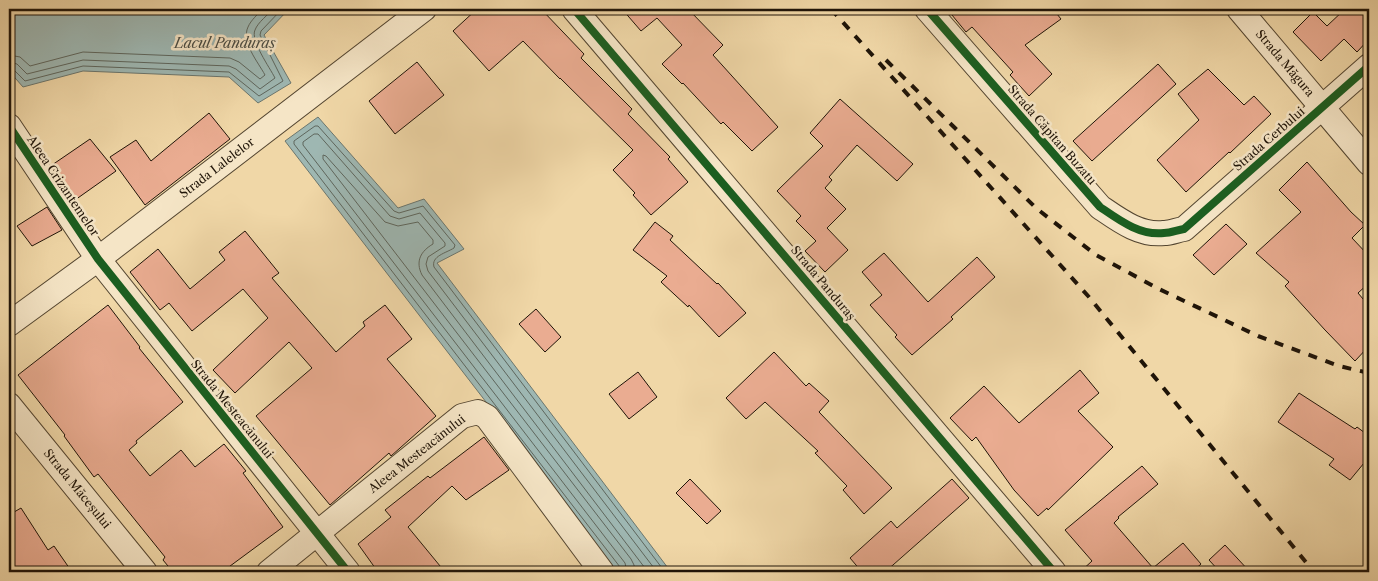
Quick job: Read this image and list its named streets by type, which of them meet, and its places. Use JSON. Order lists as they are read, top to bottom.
{
  "streets": {
    "street": [
      "Strada Măgura",
      "Strada Căpitan Buzatu",
      "Strada Cerbului",
      "Strada Lalelelor",
      "Aleea Crizantemelor",
      "Strada Panduraș",
      "Strada Mesteacănului",
      "Aleea Mesteacănului",
      "Strada Măceșului"
    ]
  },
  "crossings": [
    ["Strada Măgura", "Strada Cerbului"],
    ["Strada Căpitan Buzatu", "Strada Cerbului"],
    ["Strada Lalelelor", "Aleea Crizantemelor"],
    ["Strada Lalelelor", "Strada Mesteacănului"],
    ["Aleea Crizantemelor", "Strada Mesteacănului"],
    ["Strada Mesteacănului", "Aleea Mesteacănului"]
  ],
  "water": ["Lacul Panduraș"]
}
